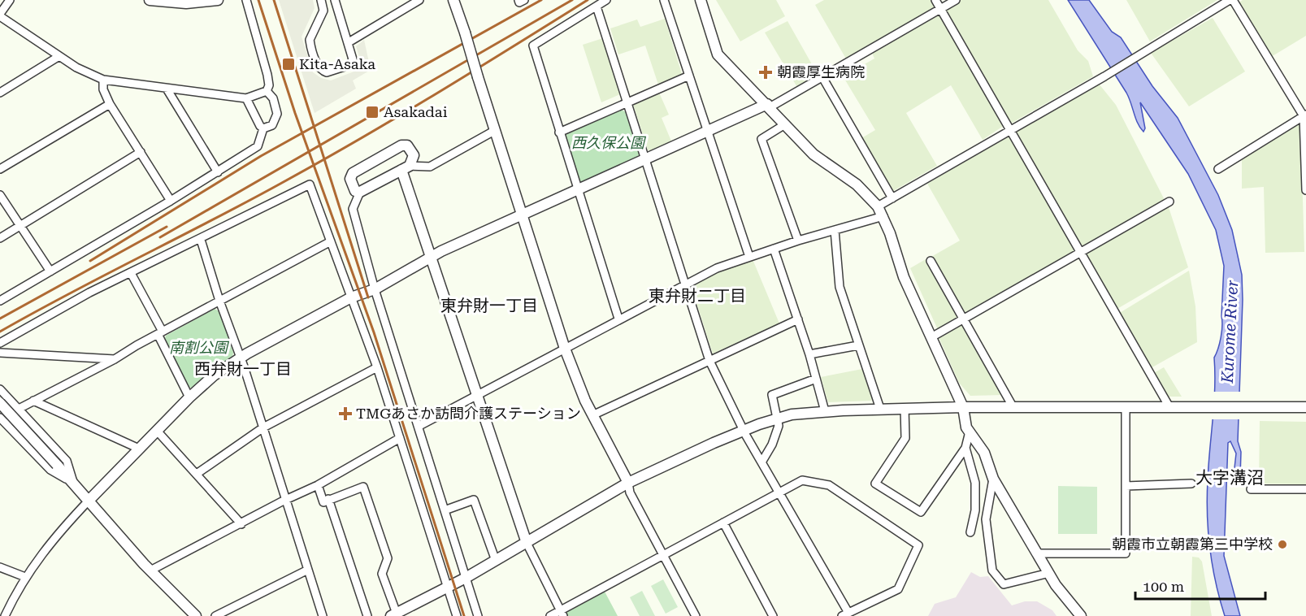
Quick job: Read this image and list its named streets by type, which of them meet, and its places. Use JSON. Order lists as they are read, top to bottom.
{
  "districts": [
    "東弁財二丁目",
    "東弁財一丁目",
    "西弁財一丁目",
    "大字溝沼"
  ],
  "water": ["Kurome River"],
  "parks": ["西久保公園", "南割公園"],
  "places": {
    "transit": ["Kita-Asaka", "Asakadai"],
    "health": ["朝霞厚生病院", "TMGあさか訪問介護ステーション"],
    "other": ["朝霞市立朝霞第三中学校"]
  },
  "scale_bar": "100 m"
}
